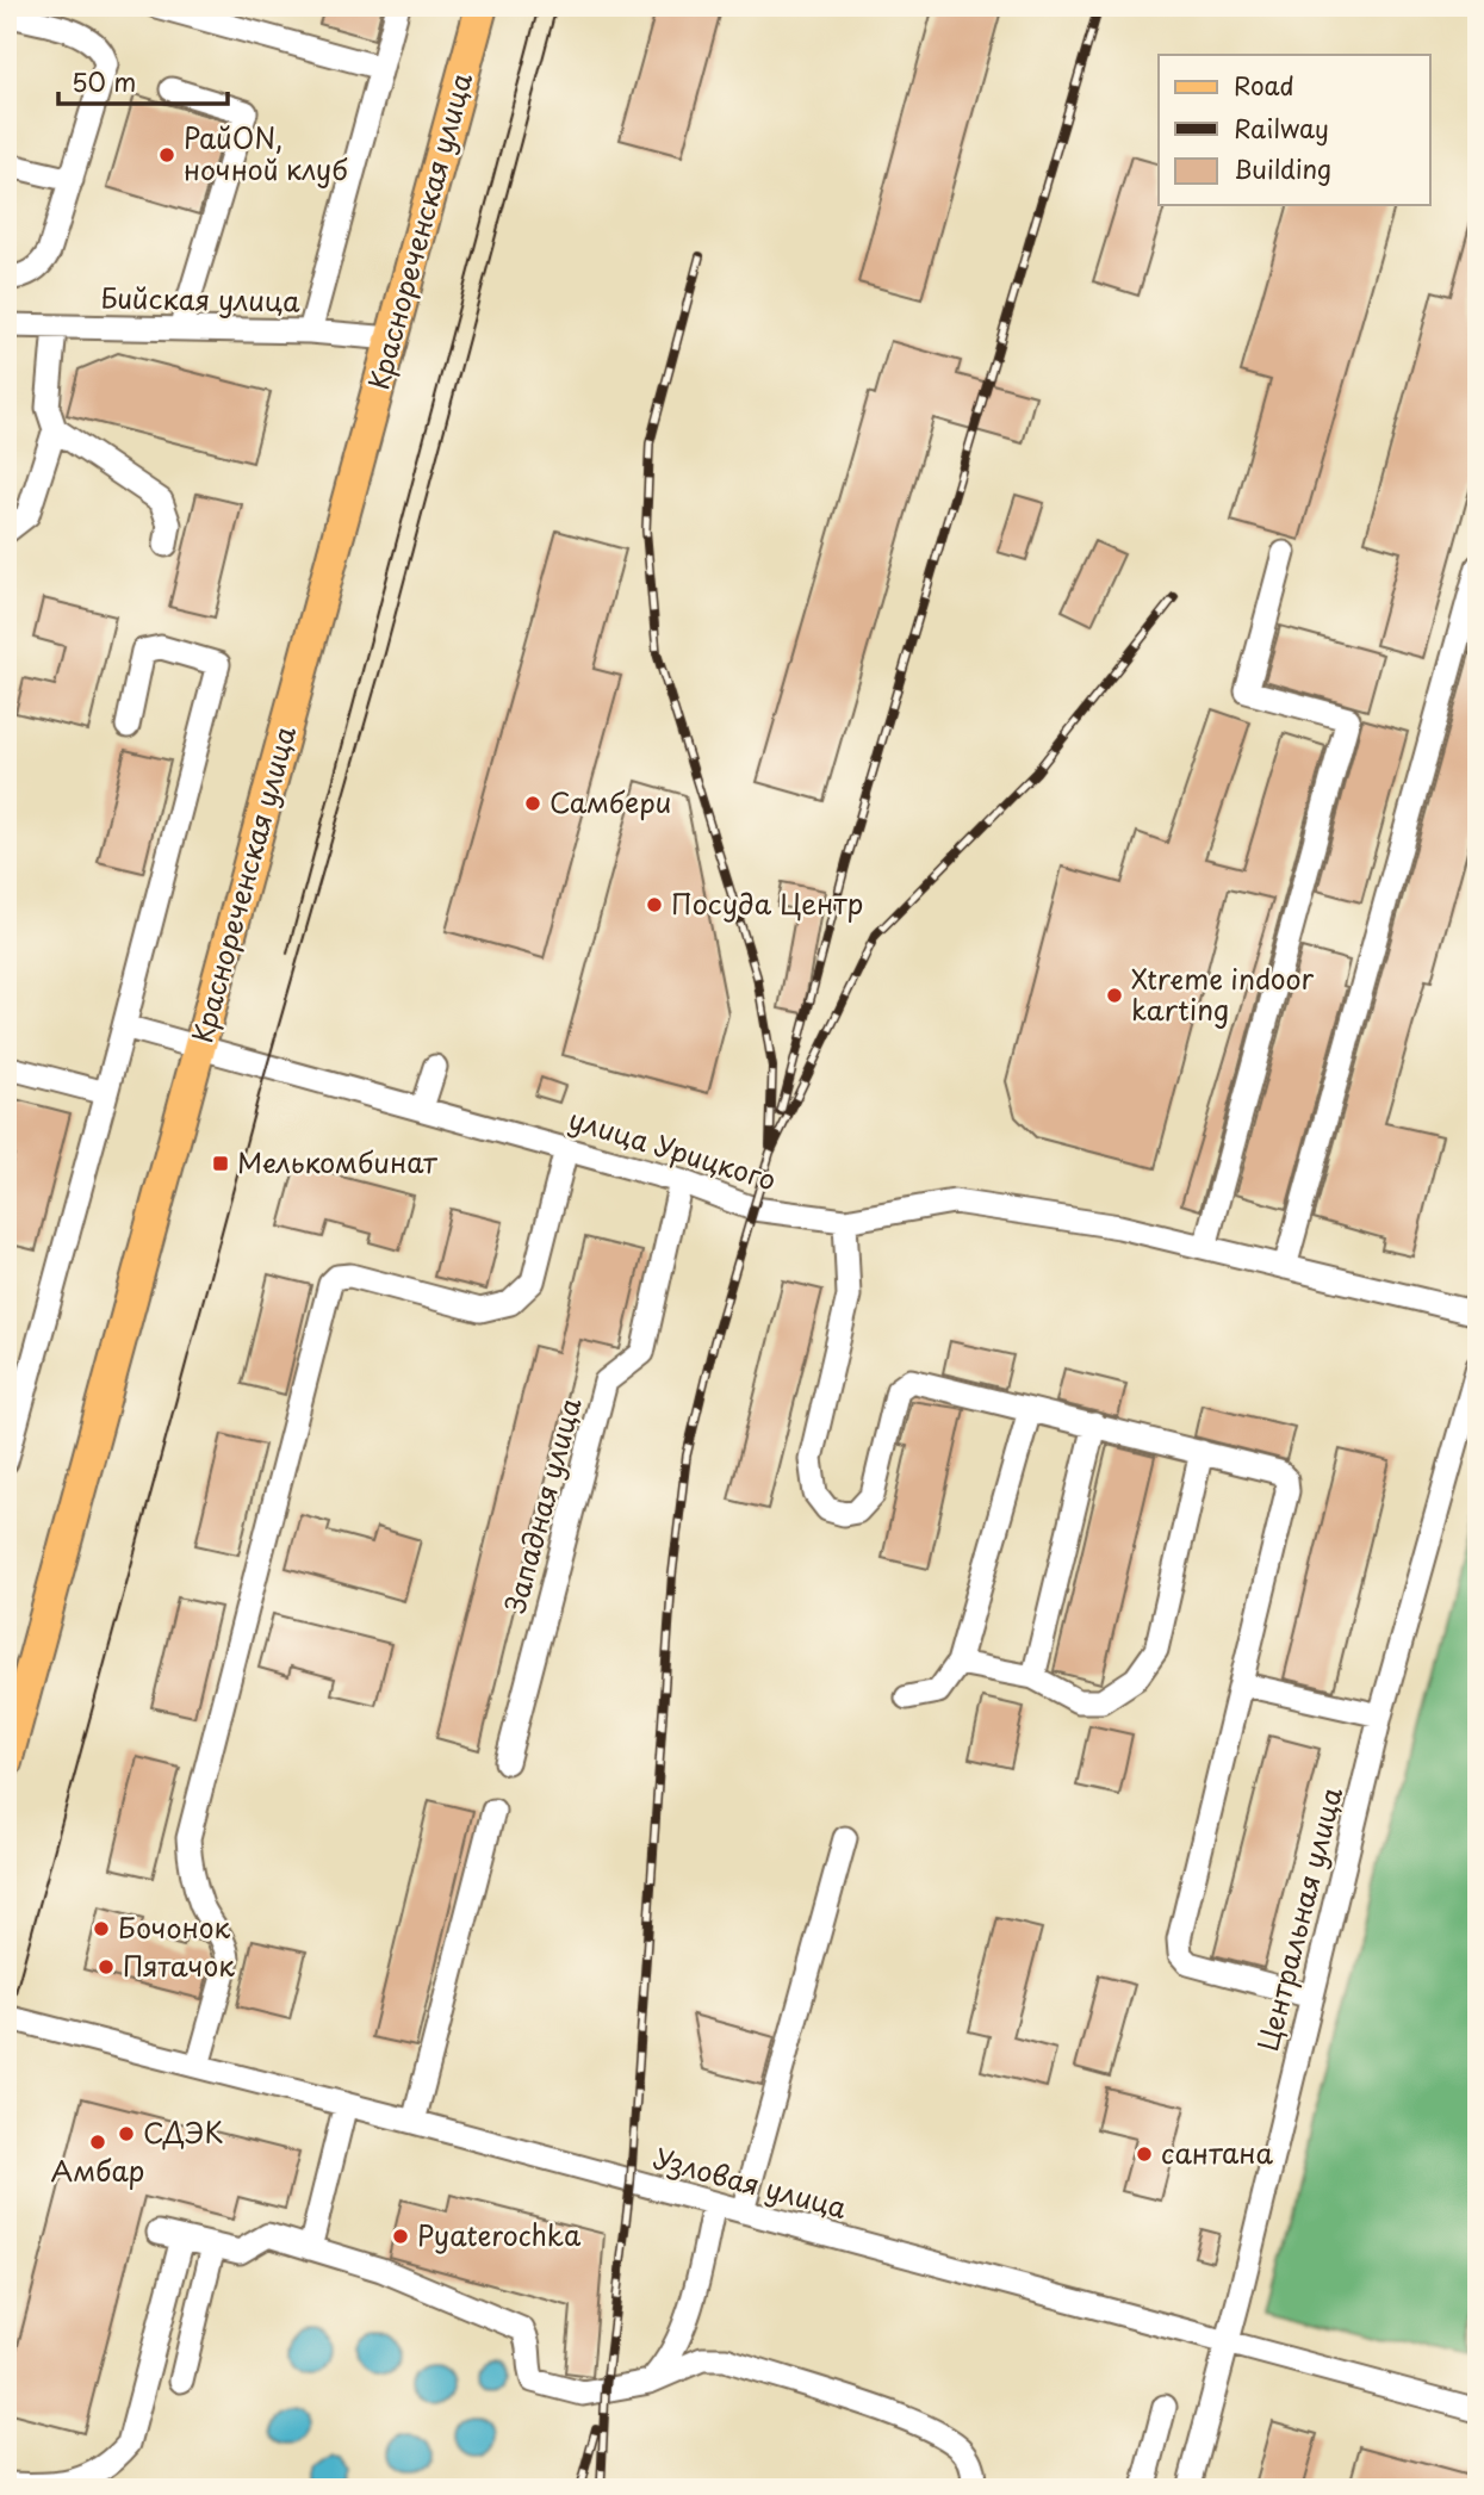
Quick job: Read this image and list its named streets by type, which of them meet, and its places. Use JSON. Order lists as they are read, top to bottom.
{
  "streets": {
    "main road": ["Краснореченская улица"],
    "street": [
      "Бийская улица",
      "улица Урицкого",
      "Западная улица",
      "Центральная улица",
      "Узловая улица"
    ]
  },
  "crossings": [
    ["Краснореченская улица", "Бийская улица"],
    ["Краснореченская улица", "улица Урицкого"],
    ["улица Урицкого", "Западная улица"],
    ["Центральная улица", "Узловая улица"]
  ],
  "places": {
    "other": [
      "РайON, ночной клуб",
      "Самбери",
      "Посуда Центр",
      "Xtreme indoor karting",
      "Бочонок",
      "Пятачок",
      "СДЭК",
      "Амбар",
      "сантана",
      "Pyaterochka"
    ],
    "transit": ["Мелькомбинат"]
  },
  "legend": ["Road", "Railway", "Building"],
  "scale_bar": "50 m"
}
